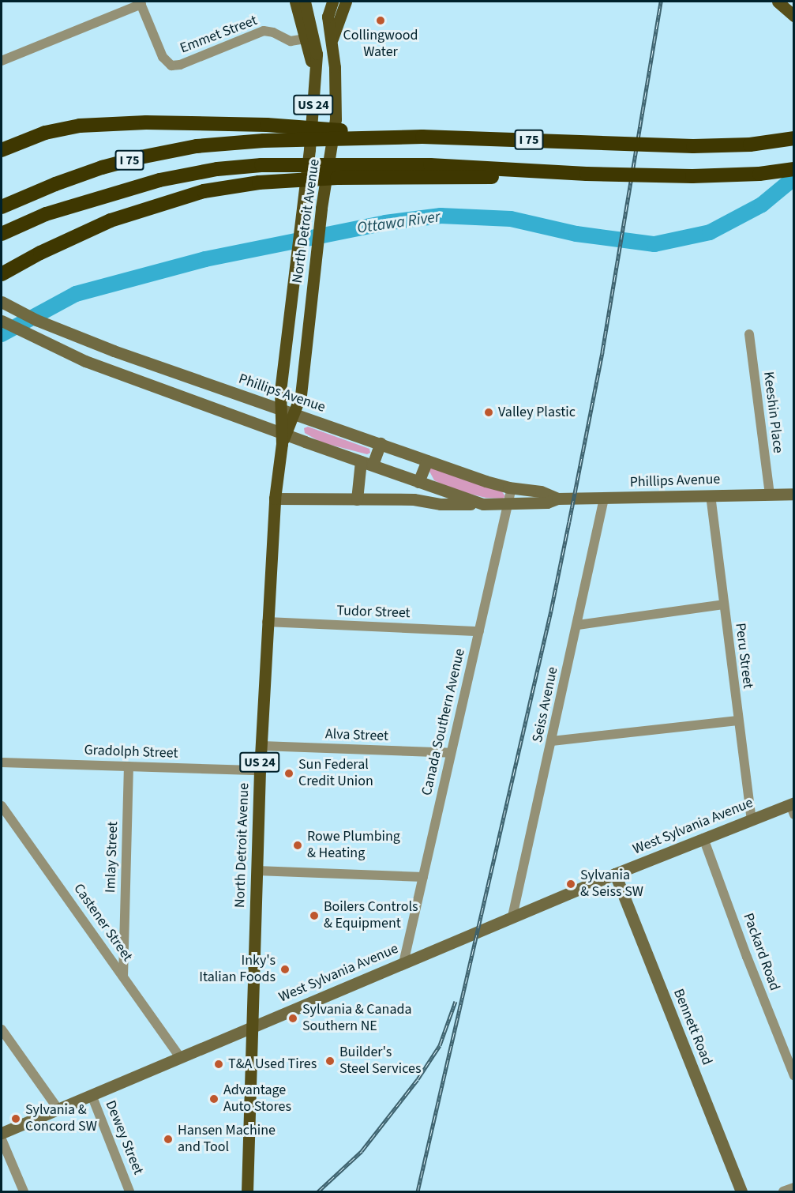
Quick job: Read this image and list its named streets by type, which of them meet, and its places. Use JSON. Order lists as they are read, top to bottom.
{
  "streets": {
    "highway": ["I 75"],
    "main road": [
      "US 24",
      "North Detroit Avenue",
      "Phillips Avenue",
      "West Sylvania Avenue",
      "Bennett Road"
    ],
    "street": [
      "Emmet Street",
      "Keeshin Place",
      "Tudor Street",
      "Peru Street",
      "Seiss Avenue",
      "Canada Southern Avenue",
      "Alva Street",
      "Gradolph Street",
      "Imlay Street",
      "Castener Street",
      "Packard Road",
      "Dewey Street"
    ]
  },
  "crossings": [
    ["North Detroit Avenue", "Phillips Avenue"],
    ["North Detroit Avenue", "Tudor Street"],
    ["North Detroit Avenue", "Alva Street"],
    ["North Detroit Avenue", "Gradolph Street"],
    ["North Detroit Avenue", "West Sylvania Avenue"],
    ["Phillips Avenue", "Keeshin Place"],
    ["Phillips Avenue", "Peru Street"],
    ["Phillips Avenue", "Seiss Avenue"],
    ["Phillips Avenue", "Canada Southern Avenue"],
    ["Tudor Street", "Canada Southern Avenue"],
    ["Peru Street", "West Sylvania Avenue"],
    ["Seiss Avenue", "West Sylvania Avenue"],
    ["Canada Southern Avenue", "Alva Street"],
    ["Canada Southern Avenue", "West Sylvania Avenue"],
    ["Gradolph Street", "Imlay Street"],
    ["West Sylvania Avenue", "Castener Street"],
    ["West Sylvania Avenue", "Packard Road"],
    ["West Sylvania Avenue", "Bennett Road"],
    ["West Sylvania Avenue", "Dewey Street"],
    ["Imlay Street", "Castener Street"]
  ],
  "water": ["Ottawa River"],
  "places": [
    "Collingwood Water",
    "Valley Plastic",
    "Sun Federal Credit Union",
    "Rowe Plumbing & Heating",
    "Sylvania & Seiss SW",
    "Boilers Controls & Equipment",
    "Inky's Italian Foods",
    "Sylvania & Canada Southern NE",
    "Builder's Steel Services",
    "T&A Used Tires",
    "Advantage Auto Stores",
    "Sylvania & Concord SW",
    "Hansen Machine and Tool"
  ]
}
